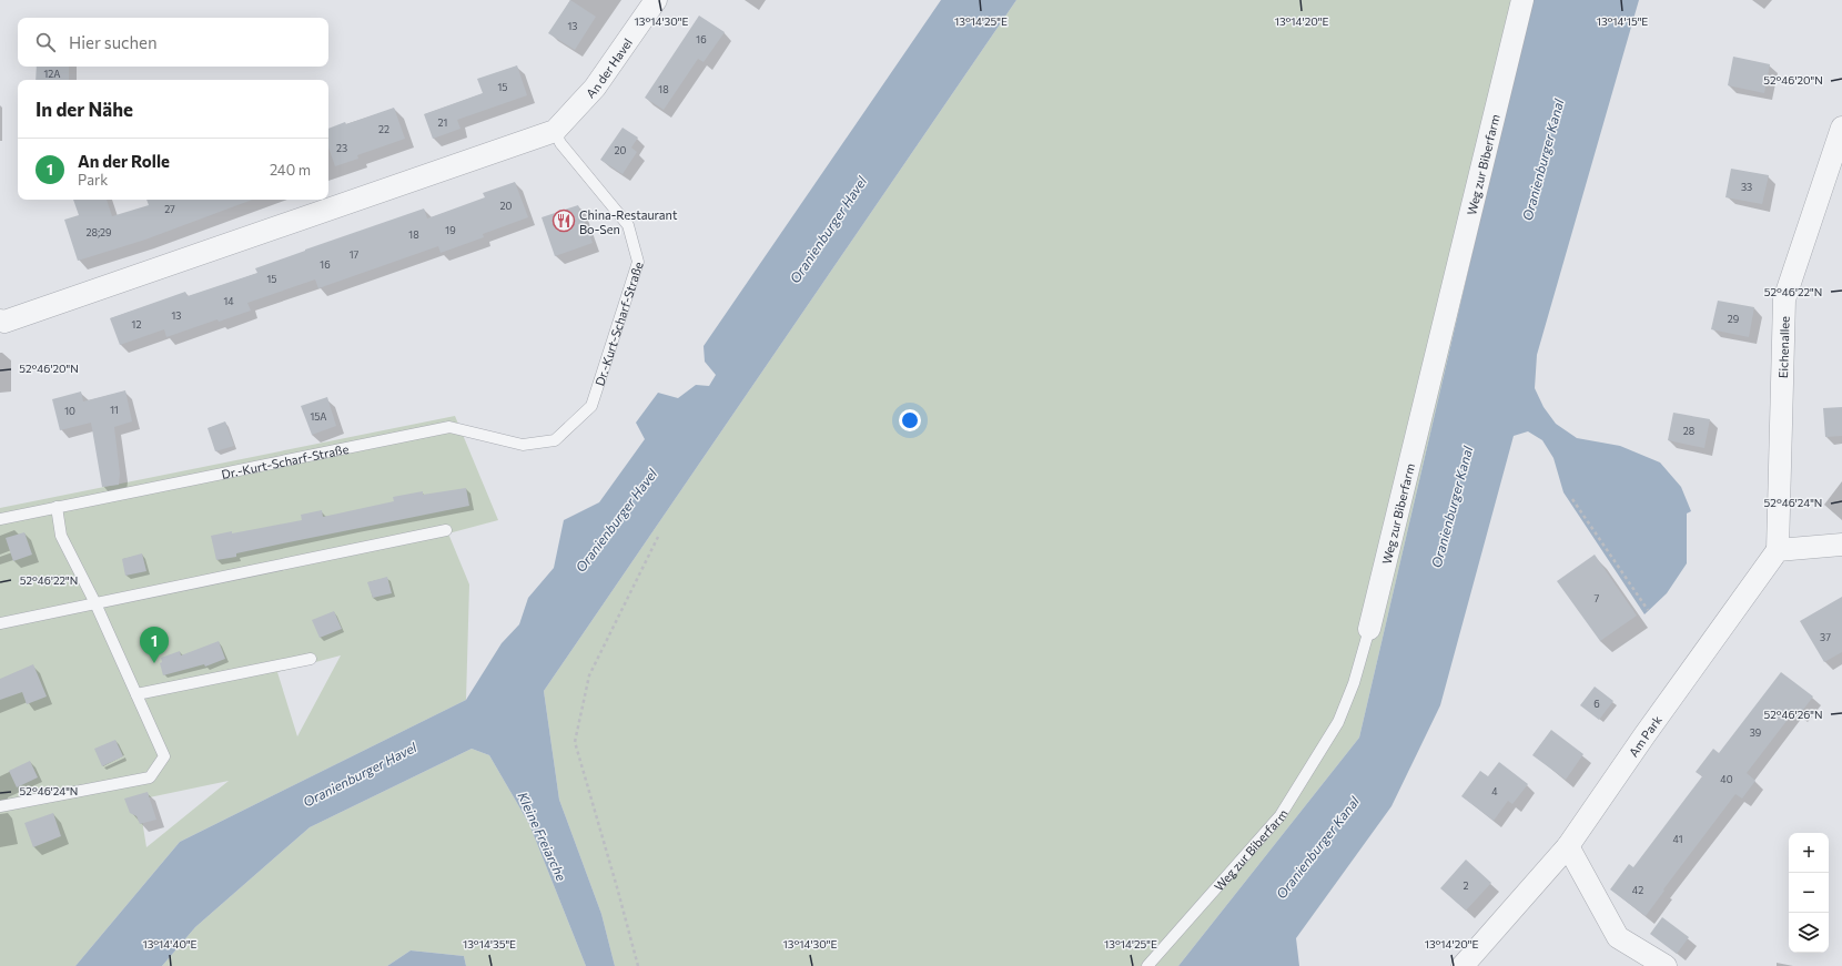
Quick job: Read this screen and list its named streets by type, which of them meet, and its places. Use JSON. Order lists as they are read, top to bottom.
{
  "streets": {
    "street": [
      "An der Havel",
      "Weg zur Biberfarm",
      "Eichenallee",
      "Am Park"
    ],
    "lane": ["Dr.-Kurt-Scharf-Straße"]
  },
  "crossings": [
    ["An der Havel", "Dr.-Kurt-Scharf-Straße"],
    ["Eichenallee", "Am Park"]
  ],
  "water": ["Oranienburger Kanal", "Oranienburger Havel", "Kleine Freiarche"],
  "places": {
    "restaurant": ["China-Restaurant Bo-Sen"]
  },
  "house_numbers": [
    "13",
    "16",
    "12A",
    "15",
    "18",
    "21",
    "22",
    "23",
    "20",
    "33",
    "20",
    "27",
    "19",
    "28;29",
    "18",
    "17",
    "16",
    "15",
    "14",
    "13",
    "29",
    "12",
    "11",
    "10",
    "15A",
    "28",
    "7",
    "37",
    "6",
    "39",
    "40",
    "4",
    "41",
    "2",
    "42"
  ],
  "page": {
    "search": "Hier suchen",
    "heading": "In der Nähe",
    "list": [
      {
        "mark": "1",
        "name": "An der Rolle",
        "note": "Park",
        "value": "240 m"
      }
    ],
    "pins": "1",
    "map_buttons": ["+", "−"]
  },
  "coordinates": [
    "13°14'30\"E",
    "13°14'25\"E",
    "13°14'20\"E",
    "13°14'15\"E",
    "52°46'20\"N",
    "52°46'22\"N",
    "52°46'24\"N",
    "52°46'26\"N",
    "13°14'40\"E",
    "13°14'35\"E"
  ]
}
